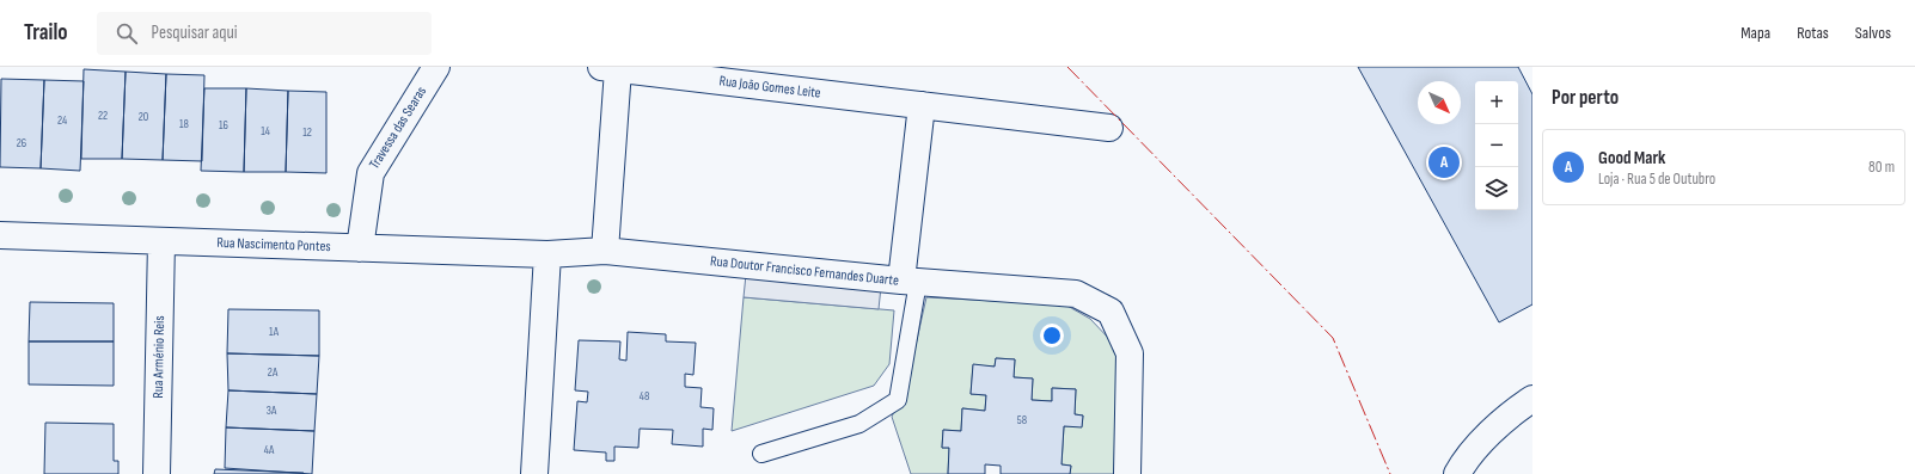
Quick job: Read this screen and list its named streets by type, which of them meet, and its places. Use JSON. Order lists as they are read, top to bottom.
{
  "streets": {
    "street": [
      "Rua João Gomes Leite",
      "Travessa das Searas",
      "Rua Nascimento Pontes",
      "Rua Doutor Francisco Fernandes Duarte",
      "Rua Arménio Reis"
    ]
  },
  "crossings": [
    ["Rua João Gomes Leite", "Rua Doutor Francisco Fernandes Duarte"],
    ["Travessa das Searas", "Rua Nascimento Pontes"],
    ["Rua Nascimento Pontes", "Rua Doutor Francisco Fernandes Duarte"],
    ["Rua Nascimento Pontes", "Rua Arménio Reis"]
  ],
  "house_numbers": [
    "22",
    "20",
    "24",
    "18",
    "16",
    "14",
    "12",
    "26",
    "1A",
    "2A",
    "48",
    "3A",
    "58",
    "4A"
  ],
  "north": "bottom right",
  "page": {
    "header": "Trailo",
    "search": "Pesquisar aqui",
    "nav": ["Mapa", "Rotas", "Salvos"],
    "heading": "Por perto",
    "map_buttons": ["+", "−"],
    "list": [
      {
        "mark": "A",
        "name": "Good Mark",
        "note": "Loja · Rua 5 de Outubro",
        "value": "80 m"
      }
    ],
    "pins": "A"
  }
}
